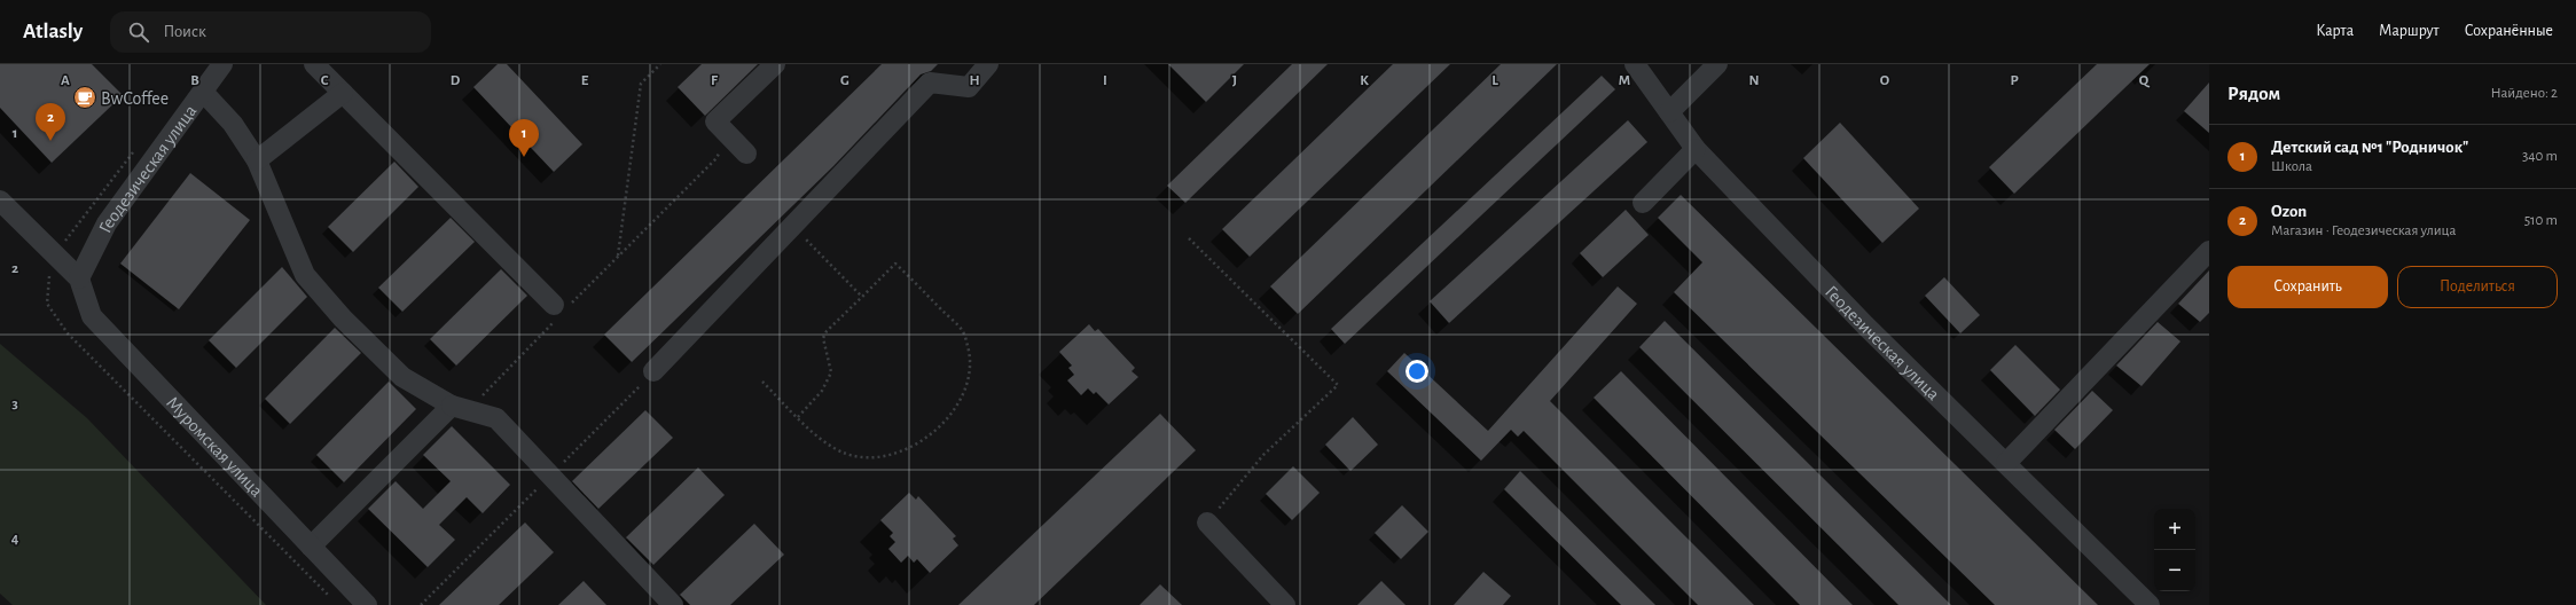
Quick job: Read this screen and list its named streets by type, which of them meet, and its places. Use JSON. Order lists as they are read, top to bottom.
{
  "streets": {
    "street": ["Геодезическая улица", "Муромская улица"]
  },
  "crossings": [
    ["Геодезическая улица", "Муромская улица"]
  ],
  "places": {
    "cafe": ["BwCoffee"]
  },
  "page": {
    "header": "Atlasly",
    "search": "Поиск",
    "nav": ["Карта", "Маршрут", "Сохранённые"],
    "heading": ["Рядом", "Найдено: 2"],
    "pins": ["2", "1"],
    "list": [
      {
        "mark": "1",
        "name": "Детский сад №1 \"Родничок\"",
        "note": "Школа",
        "value": "340 m"
      },
      {
        "mark": "2",
        "name": "Ozon",
        "note": "Магазин · Геодезическая улица",
        "value": "510 m"
      }
    ],
    "buttons": ["Сохранить", "Поделиться"],
    "map_buttons": ["+", "−"]
  },
  "grid": {
    "columns": [
      "A",
      "B",
      "C",
      "D",
      "E",
      "F",
      "G",
      "H",
      "I",
      "J",
      "K",
      "L",
      "M",
      "N",
      "O",
      "P",
      "Q"
    ],
    "rows": [
      "1",
      "2",
      "3",
      "4"
    ]
  }
}
